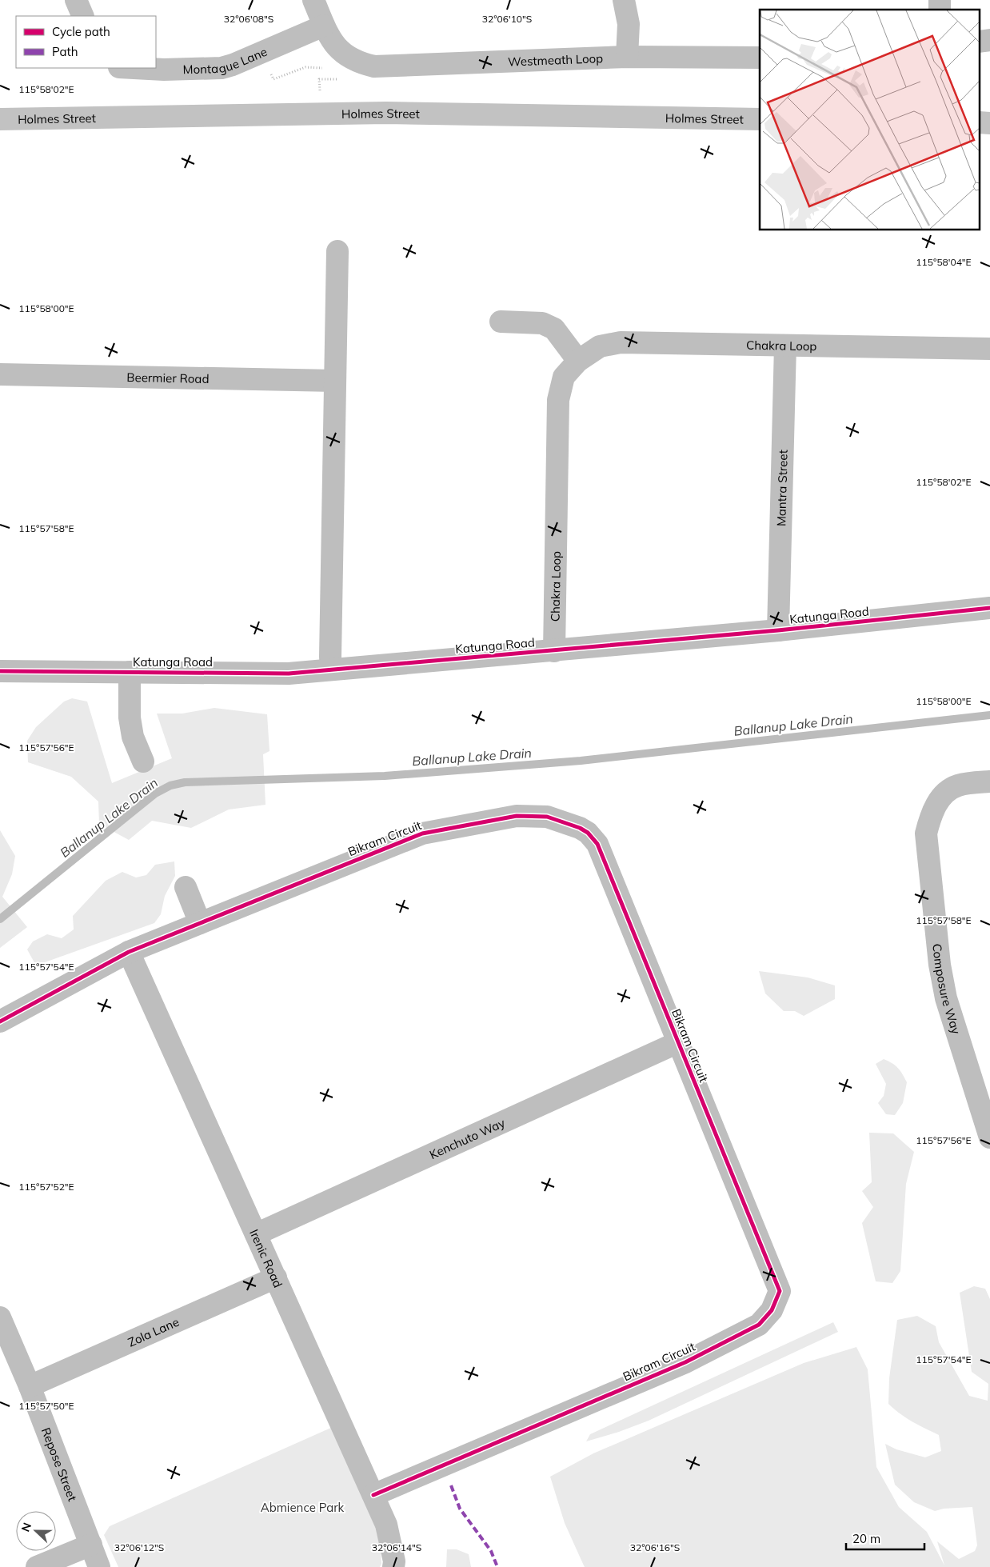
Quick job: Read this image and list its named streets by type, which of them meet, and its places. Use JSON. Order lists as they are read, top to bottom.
{
  "streets": {
    "main road": ["Holmes Street"],
    "street": [
      "Montague Lane",
      "Westmeath Loop",
      "Chakra Loop",
      "Beermier Road",
      "Mantra Street",
      "Katunga Road",
      "Bikram Circuit",
      "Composure Way",
      "Kenchuto Way",
      "Irenic Road",
      "Zola Lane",
      "Repose Street"
    ]
  },
  "crossings": [
    ["Montague Lane", "Westmeath Loop"],
    ["Chakra Loop", "Mantra Street"],
    ["Chakra Loop", "Katunga Road"],
    ["Mantra Street", "Katunga Road"],
    ["Bikram Circuit", "Kenchuto Way"],
    ["Bikram Circuit", "Irenic Road"],
    ["Kenchuto Way", "Irenic Road"],
    ["Irenic Road", "Zola Lane"],
    ["Zola Lane", "Repose Street"]
  ],
  "water": ["Ballanup Lake Drain"],
  "parks": ["Abmience Park"],
  "legend": ["Cycle path", "Path"],
  "scale_bar": "20 m",
  "north": "left",
  "coordinates": [
    "32°06'08\"S",
    "32°06'10\"S",
    "115°58'02\"E",
    "115°58'04\"E",
    "115°58'00\"E",
    "115°57'58\"E",
    "115°57'56\"E",
    "115°57'54\"E",
    "115°57'52\"E",
    "115°57'50\"E",
    "32°06'12\"S",
    "32°06'14\"S",
    "32°06'16\"S"
  ]
}
